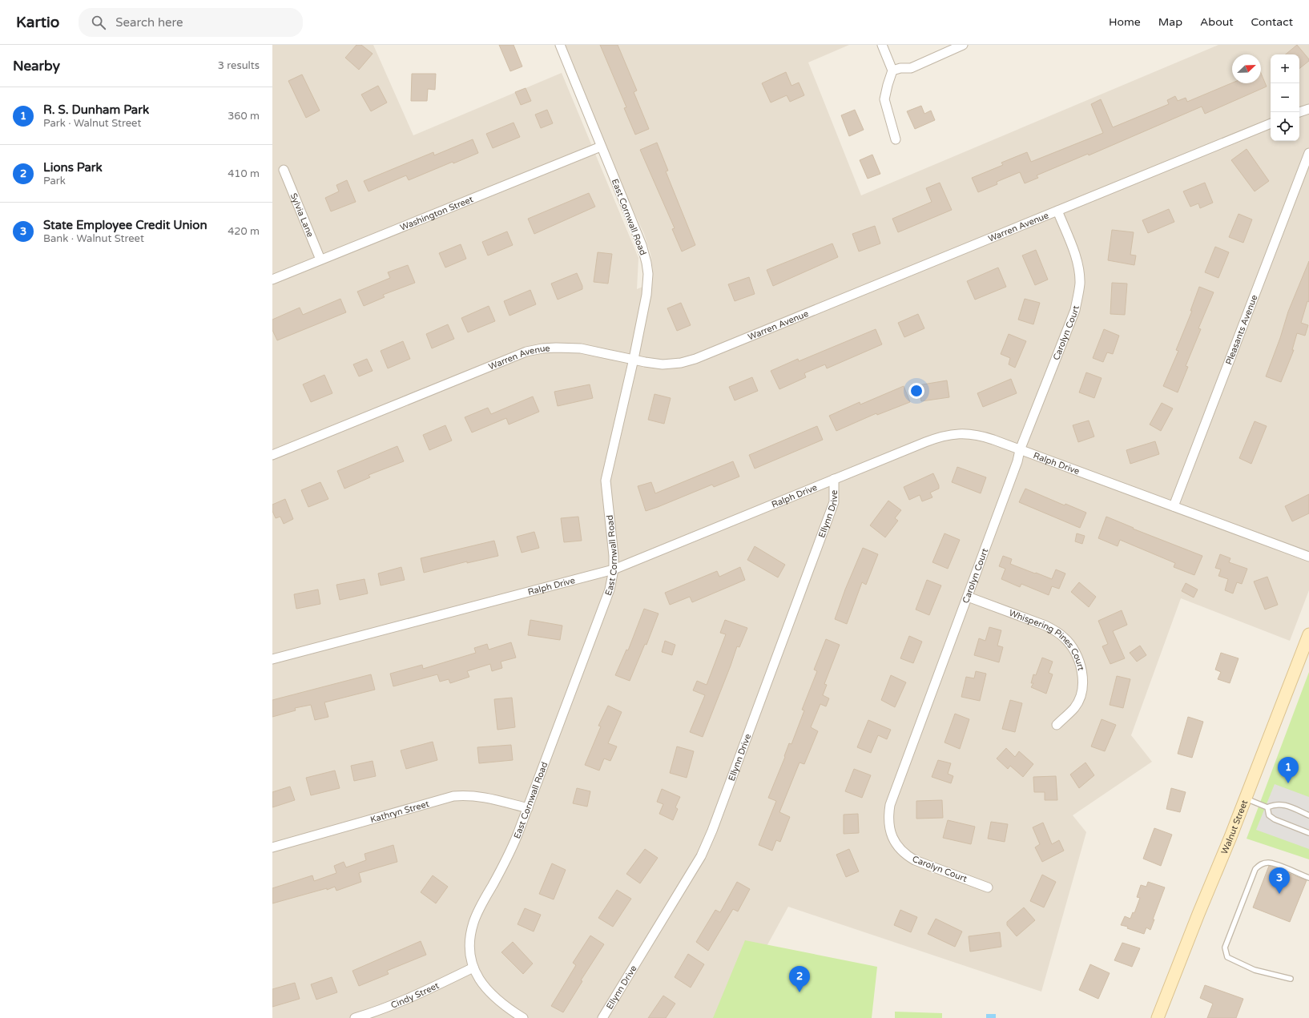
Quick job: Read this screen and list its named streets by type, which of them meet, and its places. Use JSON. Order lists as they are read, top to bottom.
{
  "streets": {
    "main road": ["Walnut Street"],
    "street": [
      "Washington Street",
      "Sylvia Lane",
      "East Cornwall Road",
      "Warren Avenue",
      "Pleasants Avenue",
      "Carolyn Court",
      "Ralph Drive",
      "Ellynn Drive",
      "Whispering Pines Court",
      "Kathryn Street",
      "Cindy Street"
    ]
  },
  "crossings": [
    ["Washington Street", "Sylvia Lane"],
    ["Washington Street", "East Cornwall Road"],
    ["East Cornwall Road", "Warren Avenue"],
    ["East Cornwall Road", "Ralph Drive"],
    ["East Cornwall Road", "Kathryn Street"],
    ["East Cornwall Road", "Cindy Street"],
    ["Warren Avenue", "Carolyn Court"],
    ["Pleasants Avenue", "Ralph Drive"],
    ["Carolyn Court", "Ralph Drive"],
    ["Carolyn Court", "Whispering Pines Court"],
    ["Ralph Drive", "Ellynn Drive"]
  ],
  "north": "top right",
  "page": {
    "header": "Kartio",
    "search": "Search here",
    "nav": [
      "Home",
      "Map",
      "About",
      "Contact"
    ],
    "heading": ["Nearby", "3 results"],
    "map_buttons": ["+", "−"],
    "list": [
      {
        "mark": "1",
        "name": "R. S. Dunham Park",
        "note": "Park · Walnut Street",
        "value": "360 m"
      },
      {
        "mark": "2",
        "name": "Lions Park",
        "note": "Park",
        "value": "410 m"
      },
      {
        "mark": "3",
        "name": "State Employee Credit Union",
        "note": "Bank · Walnut Street",
        "value": "420 m"
      }
    ],
    "pins": ["1", "3", "2"]
  }
}
